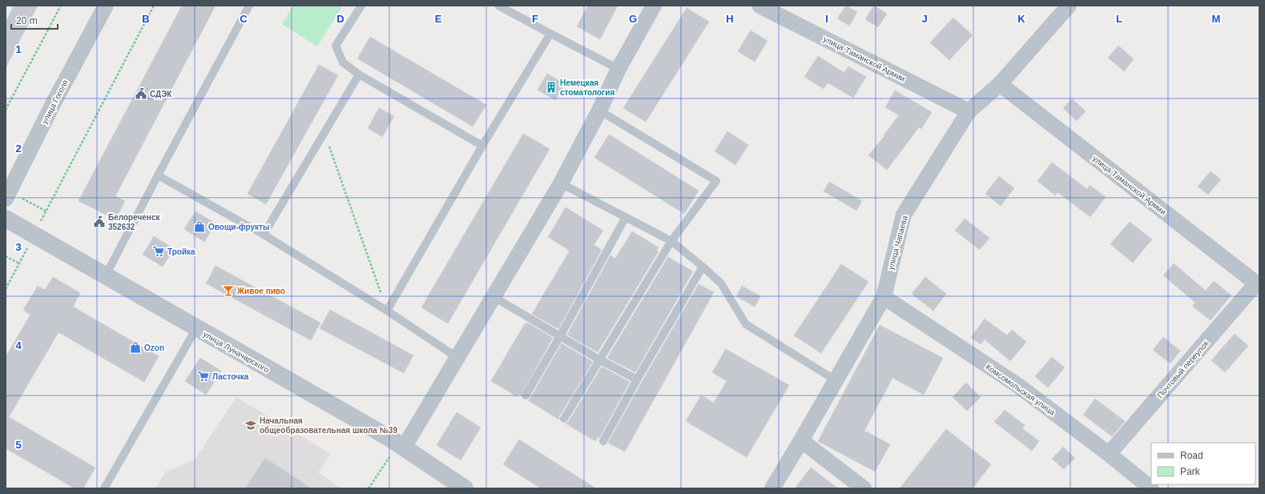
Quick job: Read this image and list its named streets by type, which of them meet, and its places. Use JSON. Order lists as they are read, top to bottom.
{
  "streets": {
    "street": [
      "улица Таманской Армии",
      "улица Гоголя",
      "улица Чапаева",
      "улица Луначарского",
      "Почтовый переулок",
      "Комсомольская улица"
    ]
  },
  "crossings": [
    ["улица Таманской Армии", "улица Чапаева"],
    ["улица Таманской Армии", "Почтовый переулок"],
    ["улица Чапаева", "Комсомольская улица"],
    ["Почтовый переулок", "Комсомольская улица"]
  ],
  "places": {
    "building": ["Немецкая стоматология"],
    "public building": ["СДЭК", "Белореченск 352632"],
    "shop": ["Овощи-фрукты", "Ozon"],
    "supermarket": ["Тройка", "Ласточка"],
    "bar": ["Живое пиво"],
    "school or university": ["Начальная общеобразовательная школа №39"]
  },
  "legend": ["Road", "Park"],
  "scale_bar": "20 m",
  "grid": {
    "columns": [
      "B",
      "C",
      "D",
      "E",
      "F",
      "G",
      "H",
      "I",
      "J",
      "K",
      "L",
      "M"
    ],
    "rows": [
      "1",
      "2",
      "3",
      "4",
      "5"
    ]
  }
}
